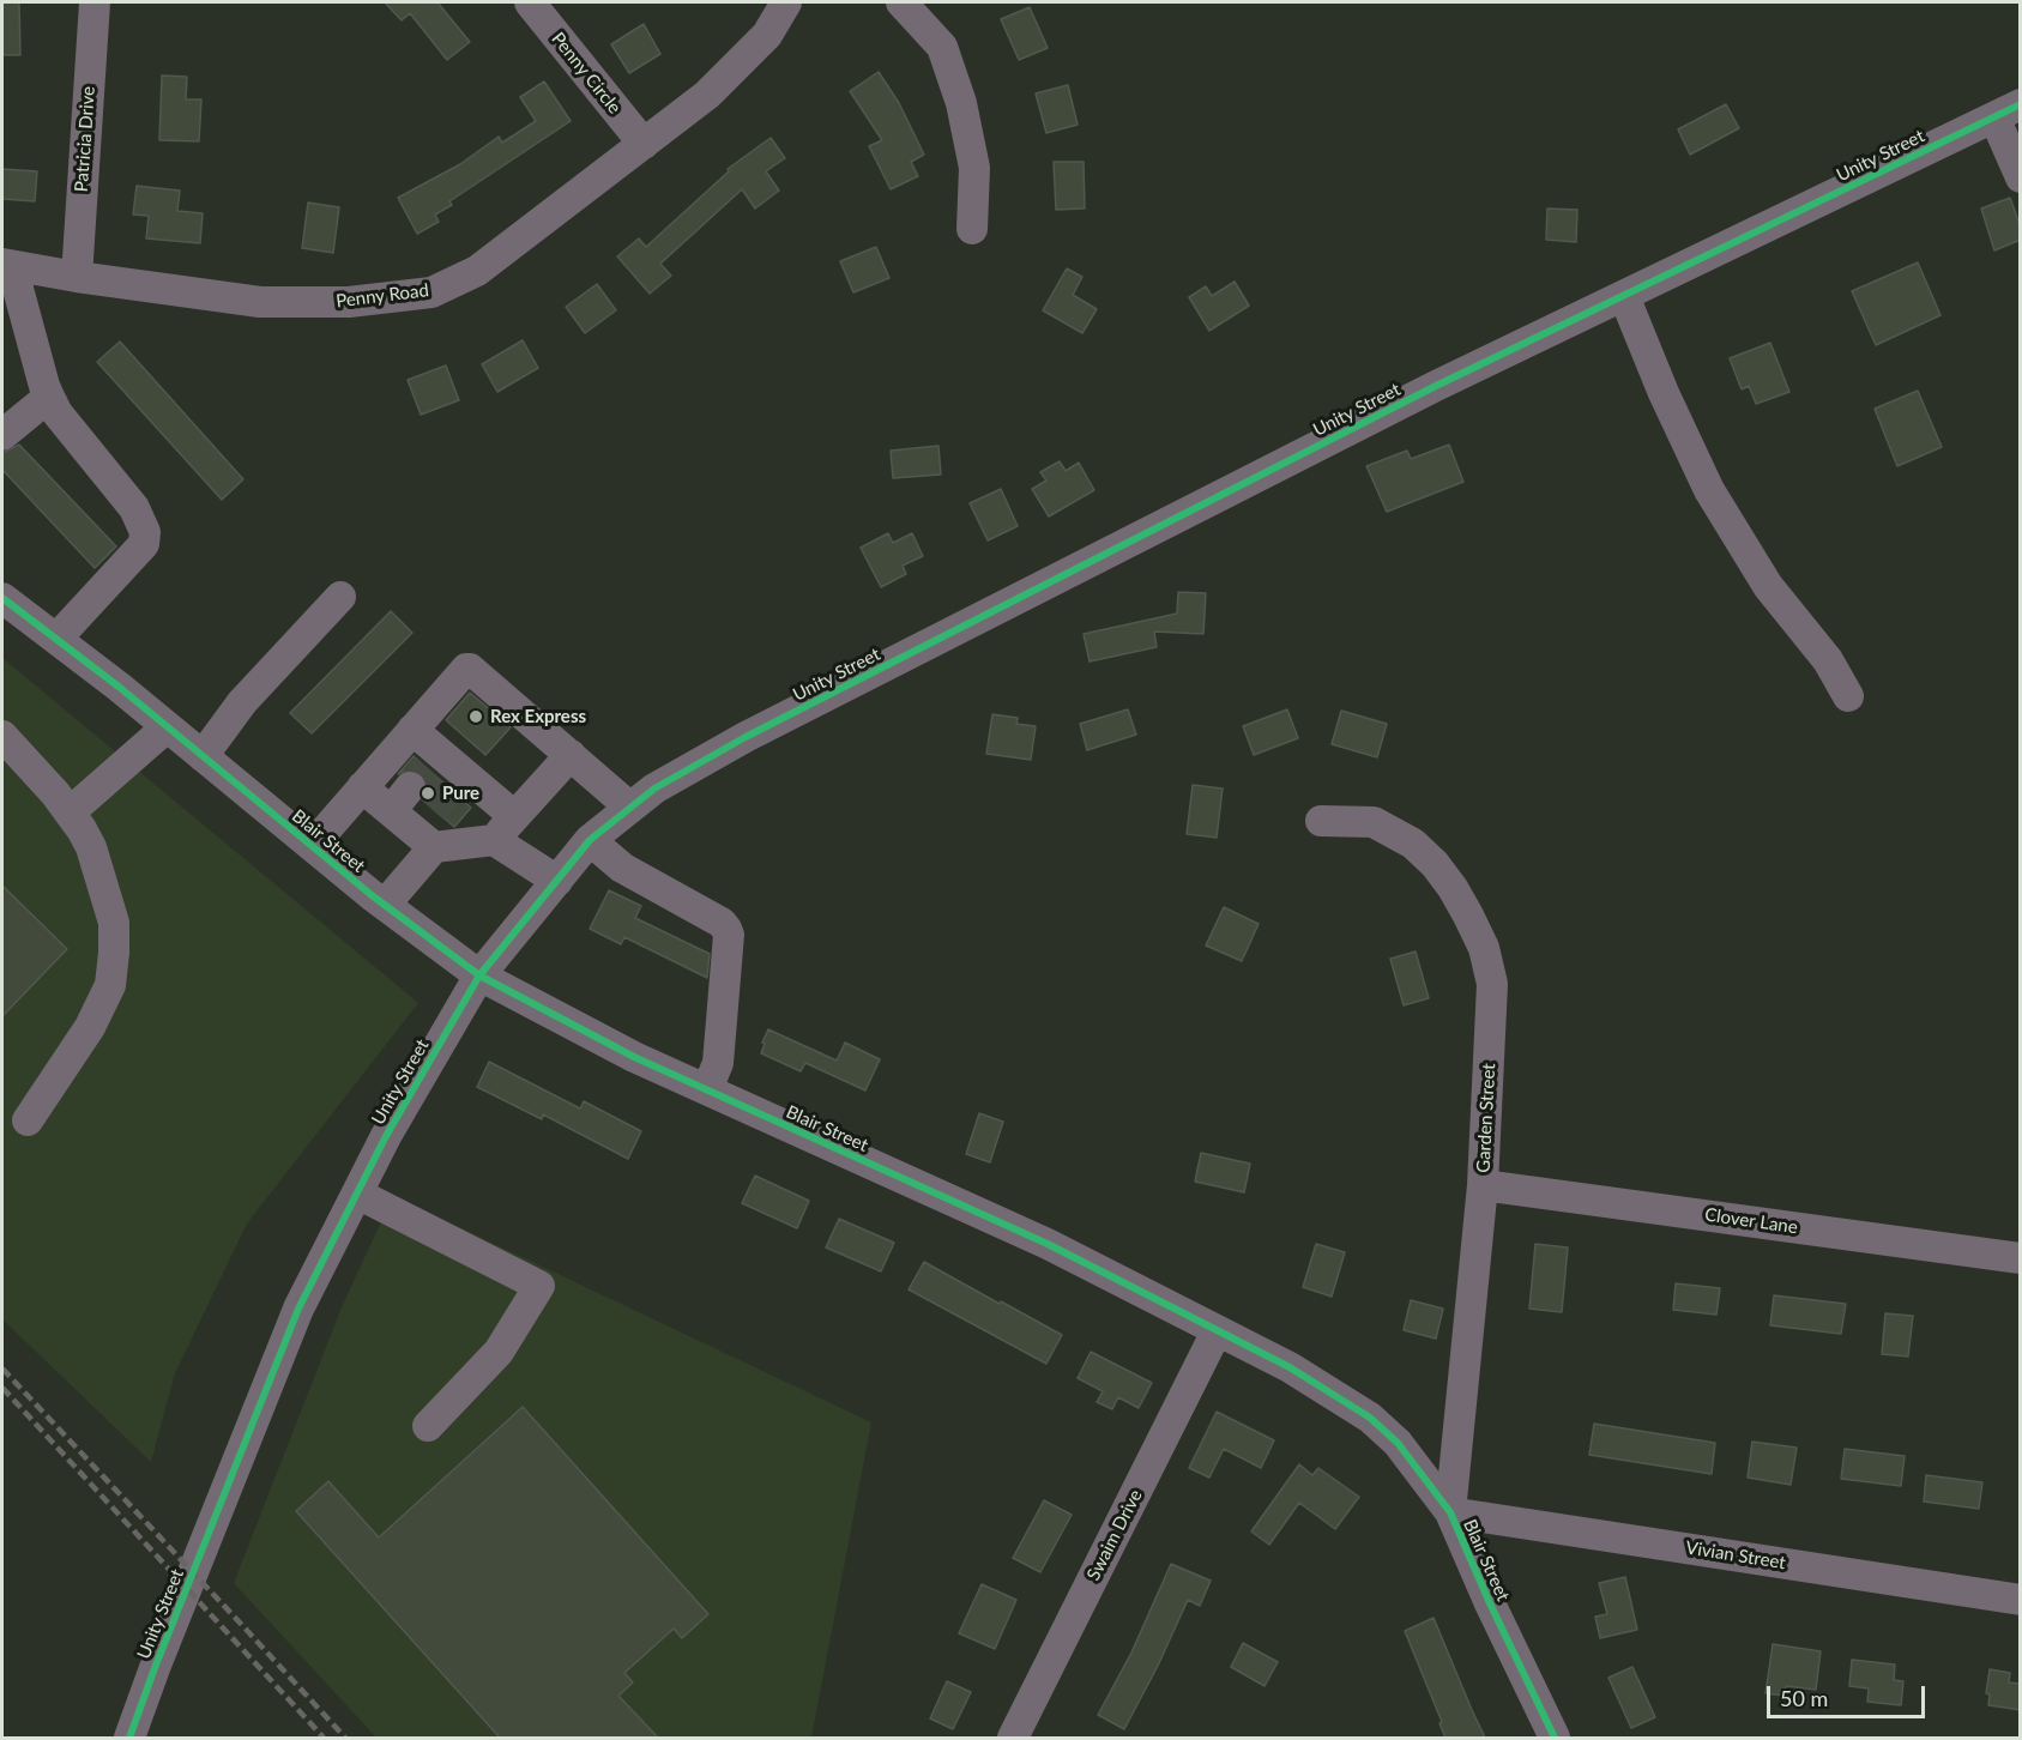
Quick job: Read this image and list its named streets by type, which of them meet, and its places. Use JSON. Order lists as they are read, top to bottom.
{
  "streets": {
    "street": [
      "Penny Circle",
      "Patricia Drive",
      "Unity Street",
      "Penny Road",
      "Blair Street",
      "Garden Street",
      "Clover Lane",
      "Swaim Drive",
      "Vivian Street"
    ]
  },
  "crossings": [
    ["Penny Circle", "Penny Road"],
    ["Patricia Drive", "Penny Road"],
    ["Unity Street", "Blair Street"],
    ["Blair Street", "Garden Street"],
    ["Blair Street", "Swaim Drive"],
    ["Blair Street", "Vivian Street"],
    ["Garden Street", "Clover Lane"],
    ["Garden Street", "Vivian Street"]
  ],
  "places": ["Rex Express", "Pure"],
  "scale_bar": "50 m"
}
